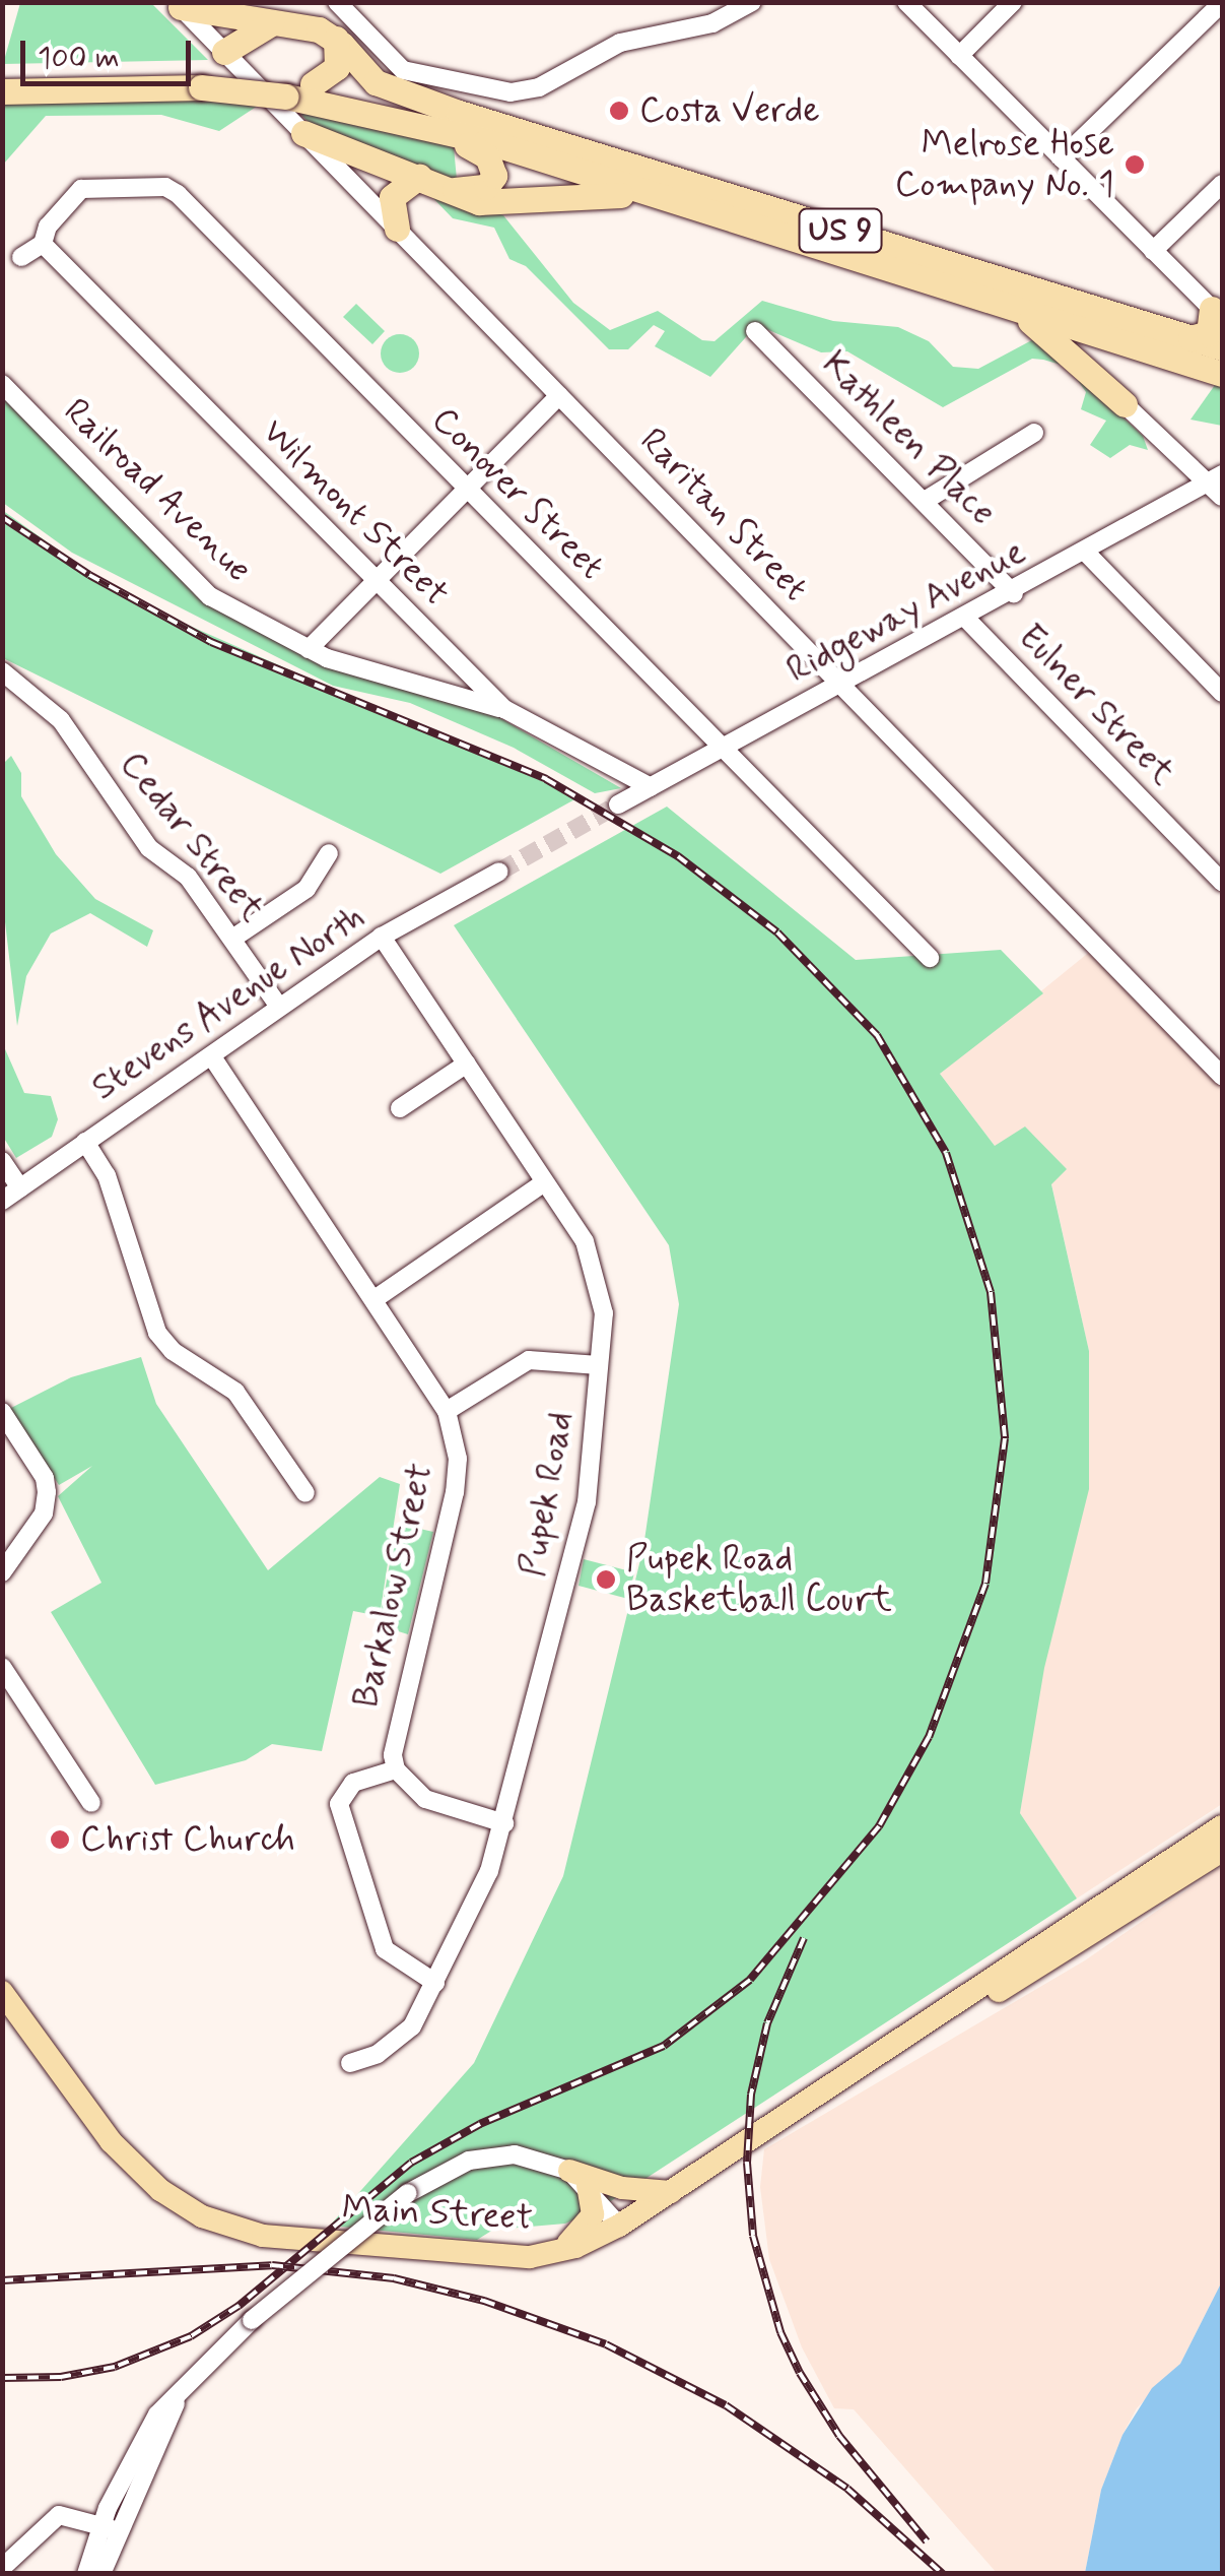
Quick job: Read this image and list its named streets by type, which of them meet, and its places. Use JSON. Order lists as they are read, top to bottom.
{
  "streets": {
    "highway": ["US 9"],
    "main road": ["Main Street"],
    "street": [
      "Kathleen Place",
      "Railroad Avenue",
      "Conover Street",
      "Wilmont Street",
      "Raritan Street",
      "Ridgeway Avenue",
      "Eulner Street",
      "Cedar Street",
      "Stevens Avenue North",
      "Pupek Road",
      "Barkalow Street"
    ]
  },
  "crossings": [
    ["Kathleen Place", "Ridgeway Avenue"],
    ["Railroad Avenue", "Wilmont Street"],
    ["Conover Street", "Wilmont Street"],
    ["Conover Street", "Ridgeway Avenue"],
    ["Wilmont Street", "Ridgeway Avenue"],
    ["Raritan Street", "Ridgeway Avenue"],
    ["Ridgeway Avenue", "Eulner Street"],
    ["Cedar Street", "Stevens Avenue North"],
    ["Stevens Avenue North", "Pupek Road"],
    ["Stevens Avenue North", "Barkalow Street"]
  ],
  "places": [
    "Costa Verde",
    "Melrose Hose Company No. 1",
    "Pupek Road Basketball Court",
    "Christ Church"
  ],
  "scale_bar": "100 m"
}
